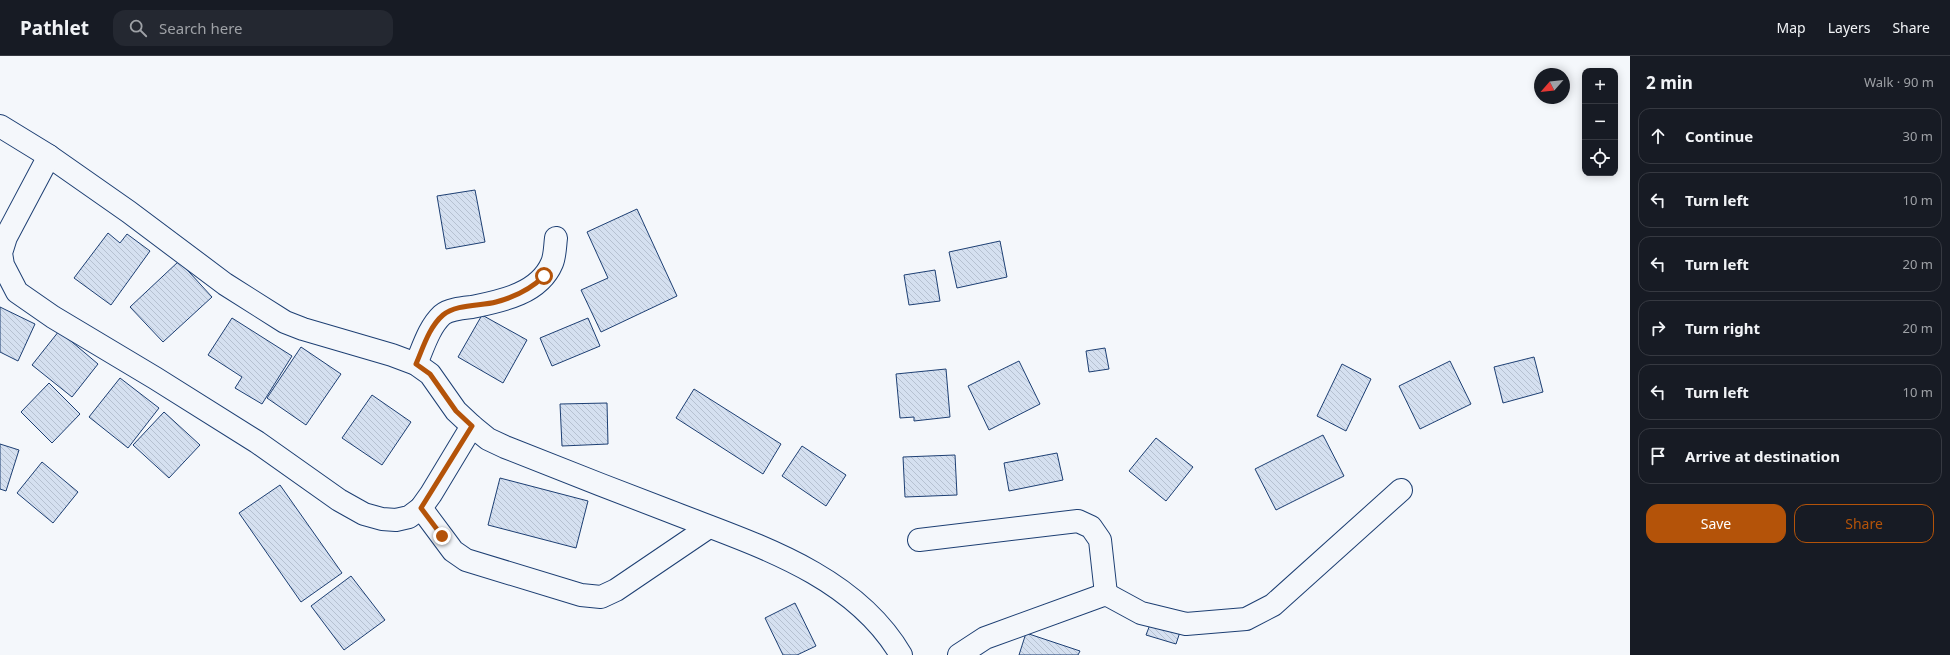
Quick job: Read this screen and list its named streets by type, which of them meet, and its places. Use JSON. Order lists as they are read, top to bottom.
{
  "north": "bottom left",
  "page": {
    "header": "Pathlet",
    "search": "Search here",
    "nav": ["Map", "Layers", "Share"],
    "heading": ["2 min", "Walk · 90 m"],
    "map_buttons": ["+", "−"],
    "list": [
      ["Continue", "30 m"],
      ["Turn left", "10 m"],
      ["Turn left", "20 m"],
      ["Turn right", "20 m"],
      ["Turn left", "10 m"],
      "Arrive at destination"
    ],
    "buttons": ["Save", "Share"]
  }
}
